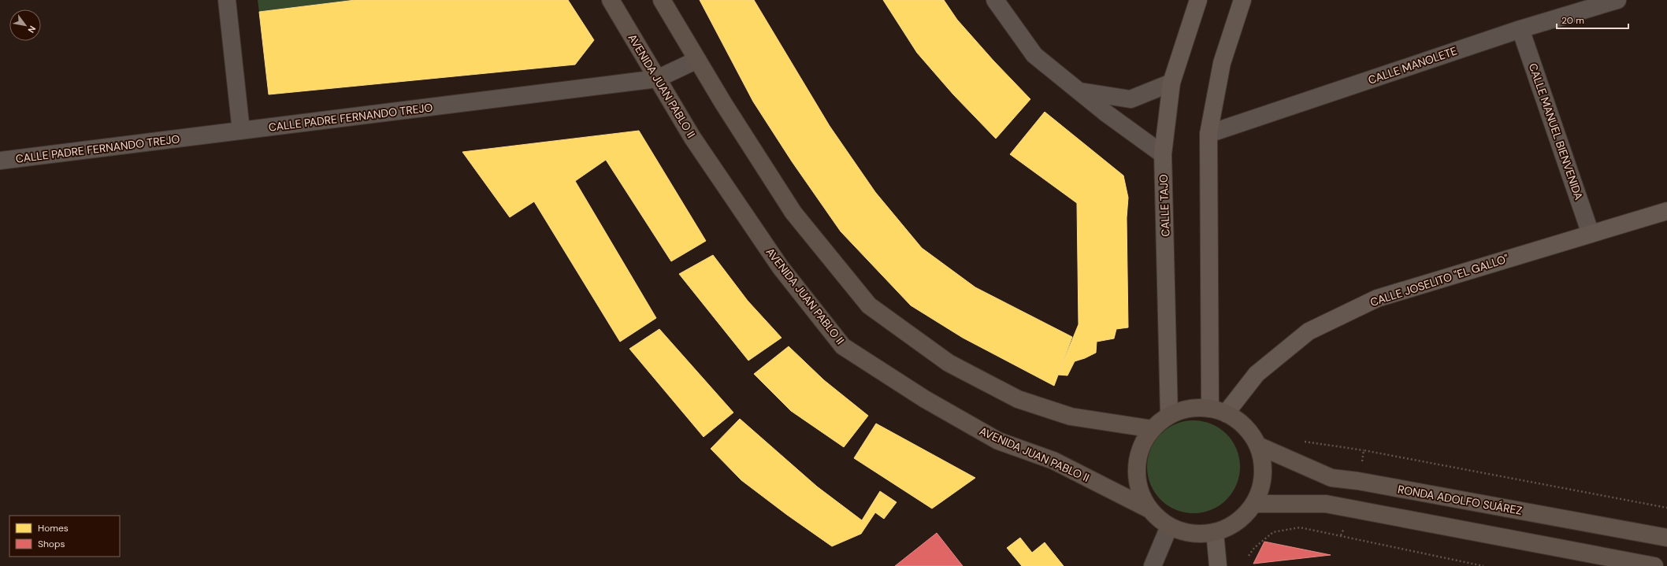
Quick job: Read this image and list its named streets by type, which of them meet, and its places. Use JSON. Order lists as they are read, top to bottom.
{
  "streets": {
    "main road": ["AVENIDA JUAN PABLO II", "RONDA ADOLFO SUÁREZ"],
    "street": [
      "CALLE MANOLETE",
      "CALLE PADRE FERNANDO TREJO",
      "CALLE MANUEL BIENVENIDA",
      "CALLE TAJO",
      "CALLE JOSELITO \"EL GALLO\""
    ]
  },
  "crossings": [
    ["CALLE MANOLETE", "CALLE MANUEL BIENVENIDA"],
    ["AVENIDA JUAN PABLO II", "CALLE PADRE FERNANDO TREJO"],
    ["CALLE MANUEL BIENVENIDA", "CALLE JOSELITO \"EL GALLO\""]
  ],
  "legend": ["Homes", "Shops"],
  "scale_bar": "20 m",
  "north": "bottom right"
}
